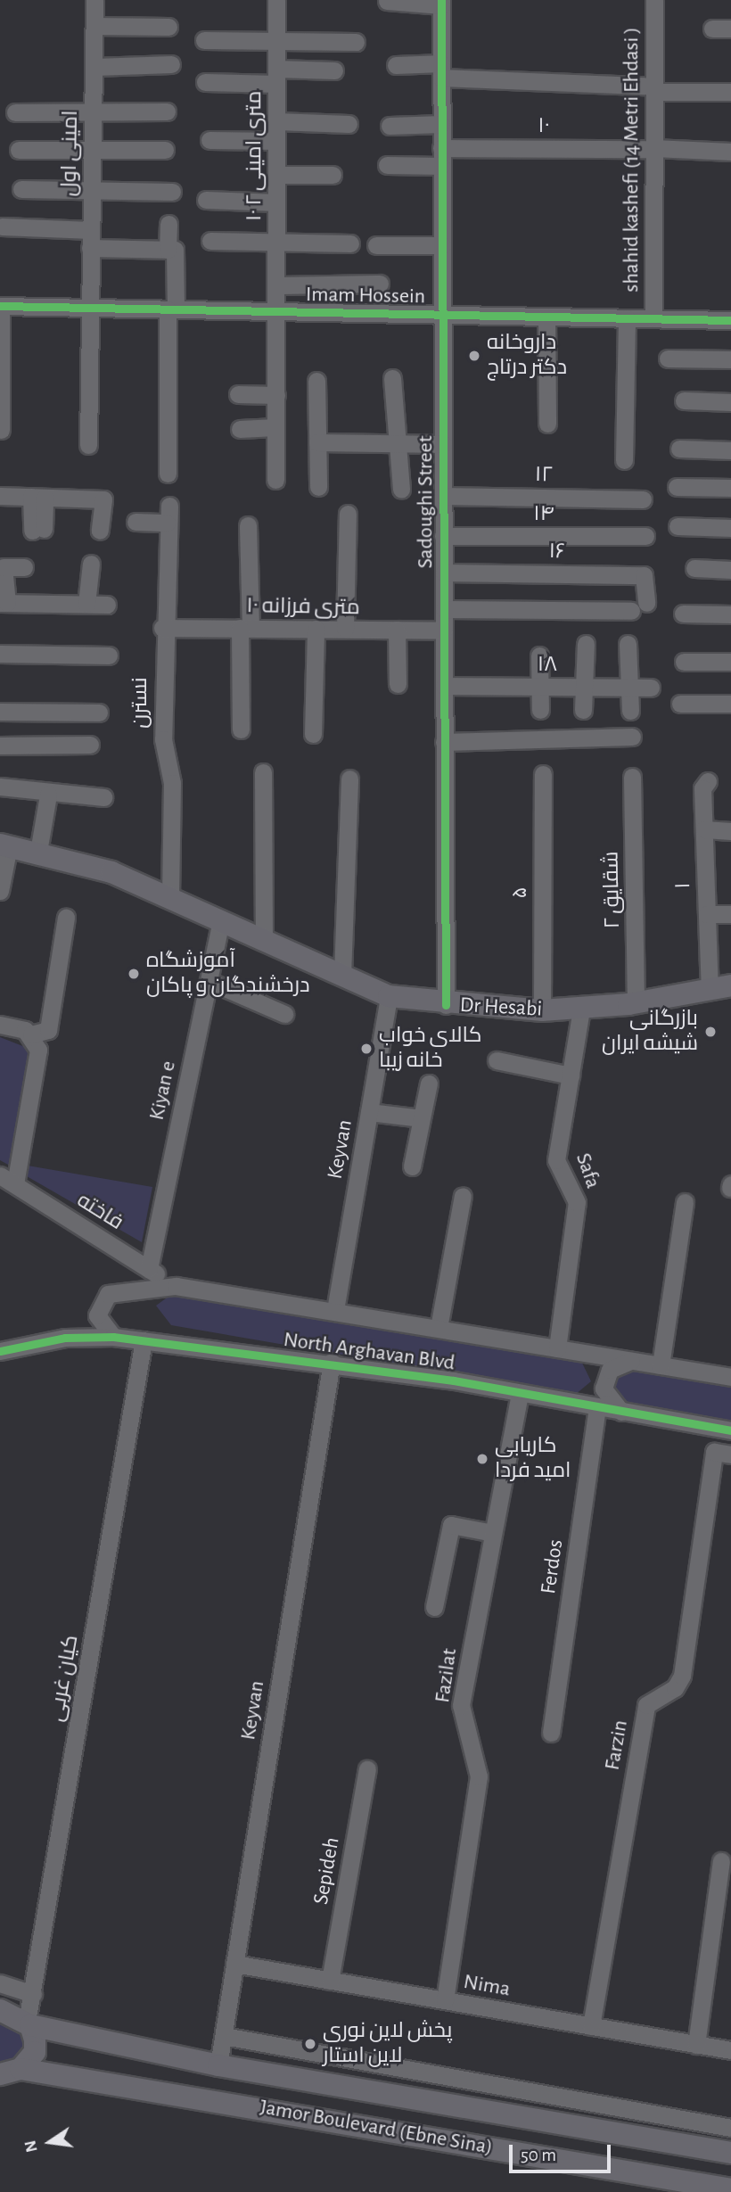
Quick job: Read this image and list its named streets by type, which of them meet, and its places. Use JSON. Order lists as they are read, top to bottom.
{
  "streets": {
    "main road": ["Dr Hesabi", "Jamor Boulevard (Ebne Sina)"],
    "street": [
      "۱۰",
      "امینی اول",
      "۱۰ متری امینی ۲",
      "shahid kashefi (14 Metri Ehdasi )",
      "Imam Hossein",
      "۱۲",
      "Sadoughi Street",
      "۱۴",
      "۱۶",
      "۱۰ متری فرزانه",
      "۱۸",
      "نسترن",
      "۱",
      "شقایق ۲",
      "۵",
      "Kiyan e",
      "Keyvan",
      "Safa",
      "فاخته",
      "North Arghavan Blvd",
      "Ferdos",
      "Fazilat",
      "کیان غربی",
      "Farzin",
      "Sepideh",
      "Nima"
    ]
  },
  "crossings": [
    ["۱۰", "shahid kashefi (14 Metri Ehdasi )"],
    ["۱۰", "Sadoughi Street"],
    ["امینی اول", "Imam Hossein"],
    ["۱۰ متری امینی ۲", "Imam Hossein"],
    ["shahid kashefi (14 Metri Ehdasi )", "Imam Hossein"],
    ["Imam Hossein", "Sadoughi Street"],
    ["۱۲", "Sadoughi Street"],
    ["Sadoughi Street", "۱۴"],
    ["Sadoughi Street", "۱۶"],
    ["Sadoughi Street", "۱۰ متری فرزانه"],
    ["Sadoughi Street", "۱۸"],
    ["Sadoughi Street", "Dr Hesabi"],
    ["۱۰ متری فرزانه", "نسترن"],
    ["نسترن", "Dr Hesabi"],
    ["۱", "Dr Hesabi"],
    ["شقایق ۲", "Dr Hesabi"],
    ["۵", "Dr Hesabi"],
    ["Dr Hesabi", "Kiyan e"],
    ["Dr Hesabi", "Keyvan"],
    ["Dr Hesabi", "Safa"],
    ["Kiyan e", "فاخته"],
    ["Keyvan", "North Arghavan Blvd"],
    ["Keyvan", "Nima"],
    ["Keyvan", "Jamor Boulevard (Ebne Sina)"],
    ["Safa", "North Arghavan Blvd"],
    ["فاخته", "North Arghavan Blvd"],
    ["North Arghavan Blvd", "Ferdos"],
    ["North Arghavan Blvd", "Fazilat"],
    ["North Arghavan Blvd", "کیان غربی"],
    ["Fazilat", "Nima"],
    ["کیان غربی", "Jamor Boulevard (Ebne Sina)"],
    ["Farzin", "Nima"],
    ["Sepideh", "Nima"]
  ],
  "places": [
    "داروخانه دکتر درتاج",
    "آموزشگاه درخشندگان و پاکان",
    "بازرگانی شیشه ایران",
    "کالای خواب خانه زیبا",
    "کاریابی امید فردا",
    "پخش لاین نوری لاین استار"
  ],
  "scale_bar": "50 m",
  "north": "left"
}
